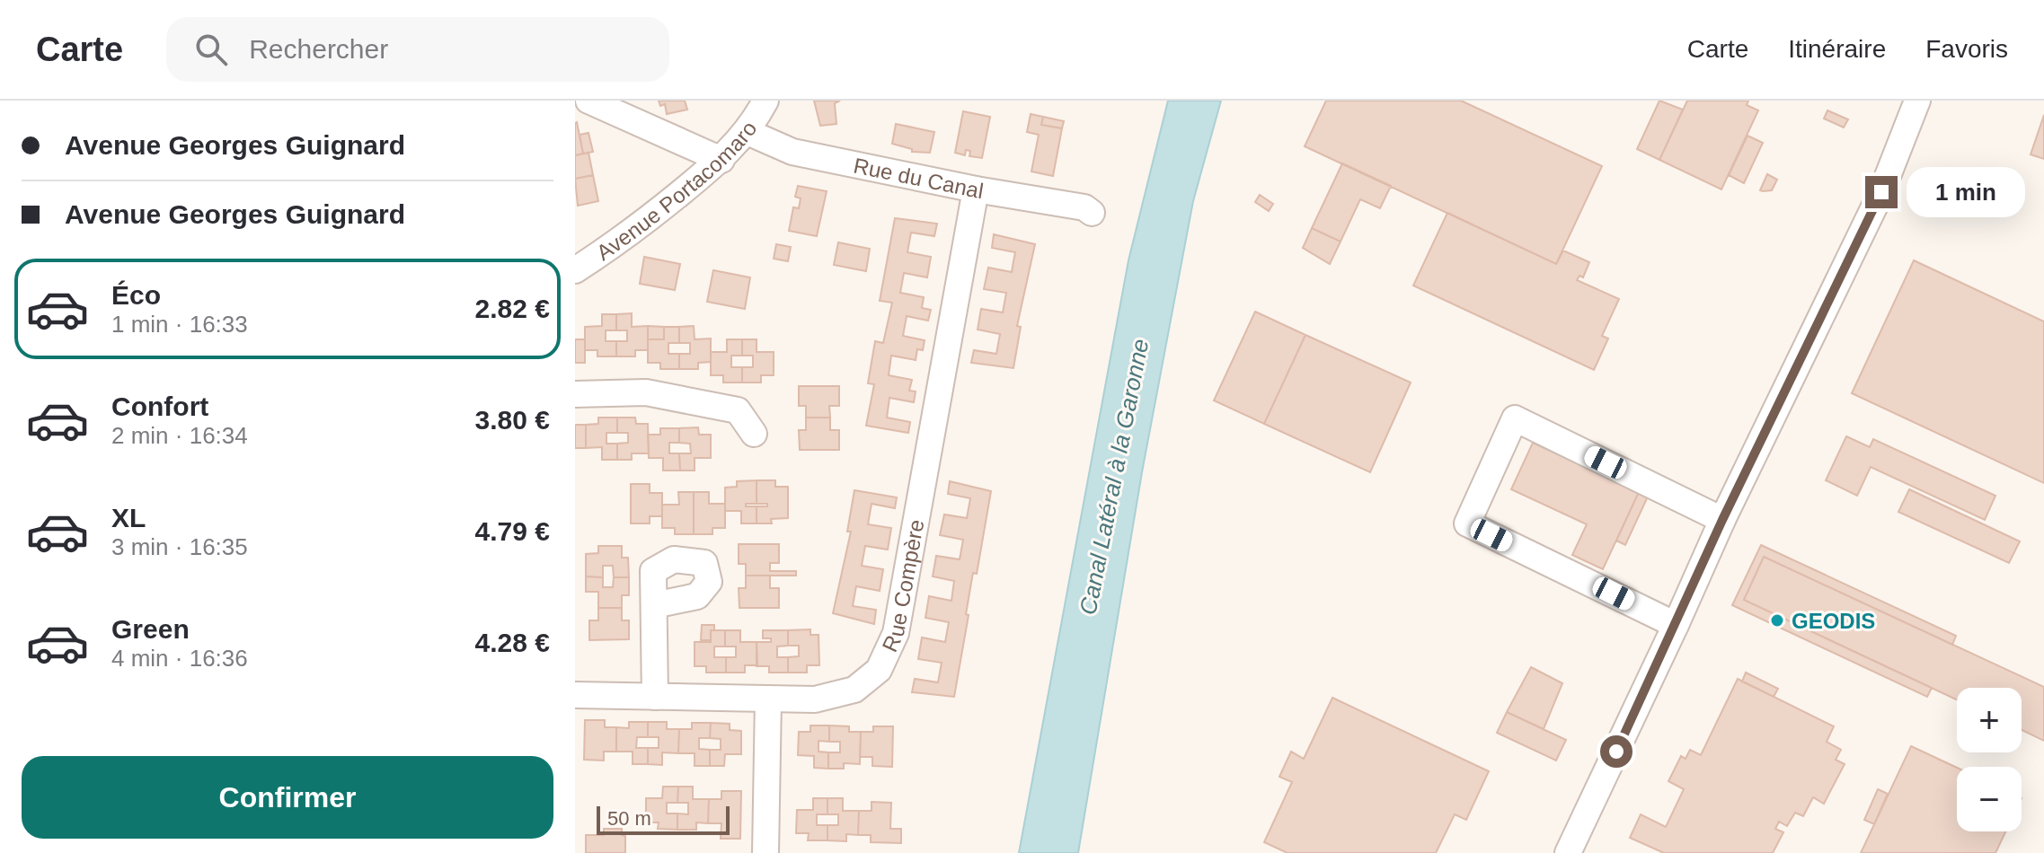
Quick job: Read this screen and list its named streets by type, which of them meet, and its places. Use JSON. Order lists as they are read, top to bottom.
{
  "streets": {
    "street": ["Rue du Canal", "Avenue Portacomaro", "Rue Compère"]
  },
  "crossings": [
    ["Rue du Canal", "Avenue Portacomaro"],
    ["Rue du Canal", "Rue Compère"]
  ],
  "water": ["Canal Latéral à la Garonne"],
  "places": ["GEODIS"],
  "scale_bar": "50 m",
  "page": {
    "header": "Carte",
    "search": "Rechercher",
    "nav": ["Carte", "Itinéraire", "Favoris"],
    "banner": ["Avenue Georges Guignard", "Avenue Georges Guignard"],
    "bubble": "1 min",
    "list": [
      {
        "name": "Éco",
        "note": "1 min · 16:33",
        "value": "2.82 €"
      },
      {
        "name": "Confort",
        "note": "2 min · 16:34",
        "value": "3.80 €"
      },
      {
        "name": "XL",
        "note": "3 min · 16:35",
        "value": "4.79 €"
      },
      {
        "name": "Green",
        "note": "4 min · 16:36",
        "value": "4.28 €"
      }
    ],
    "map_buttons": ["+", "−"],
    "buttons": "Confirmer",
    "scale": "50 m"
  }
}
